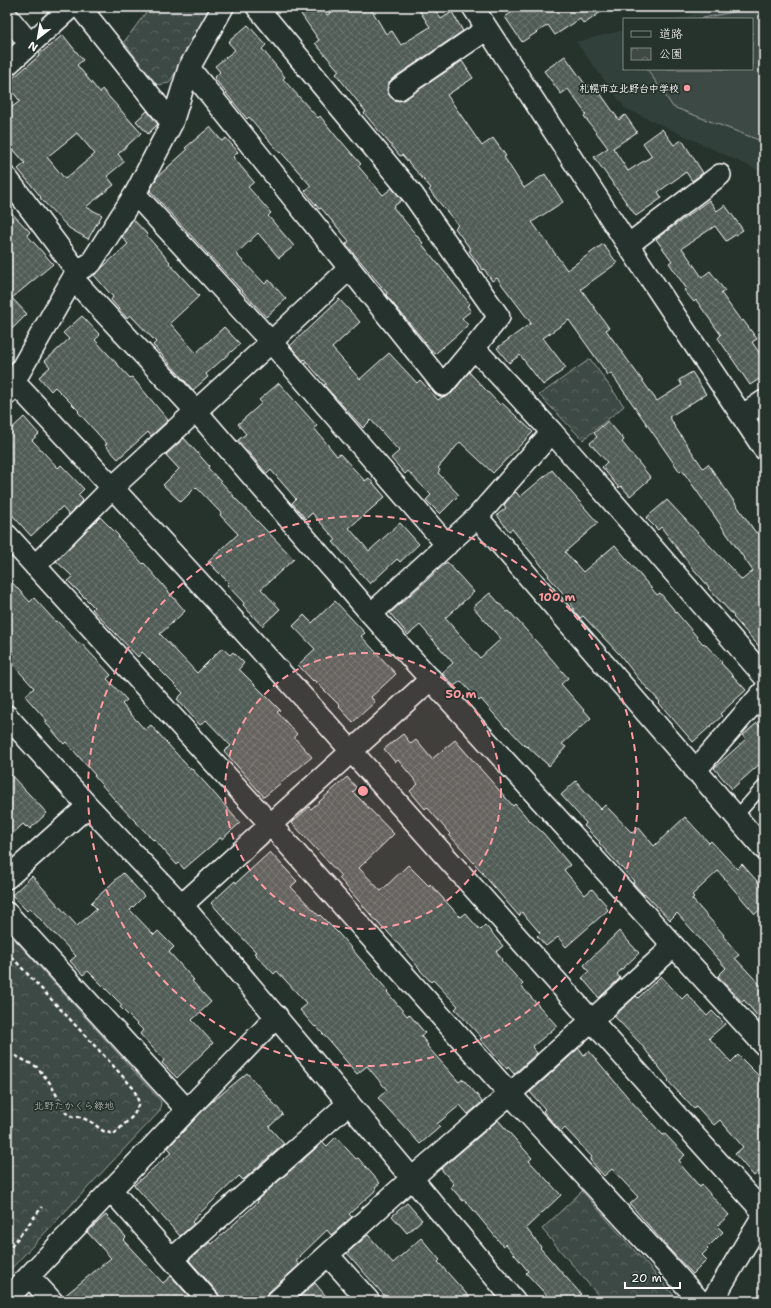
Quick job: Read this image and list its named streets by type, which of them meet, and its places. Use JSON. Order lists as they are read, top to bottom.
{
  "parks": ["北野たかくら緑地"],
  "places": ["札幌市立北野台中学校"],
  "legend": ["道路", "公園"],
  "scale_bar": "20 m",
  "north": "bottom left",
  "rings": ["100 m", "50 m"]
}
